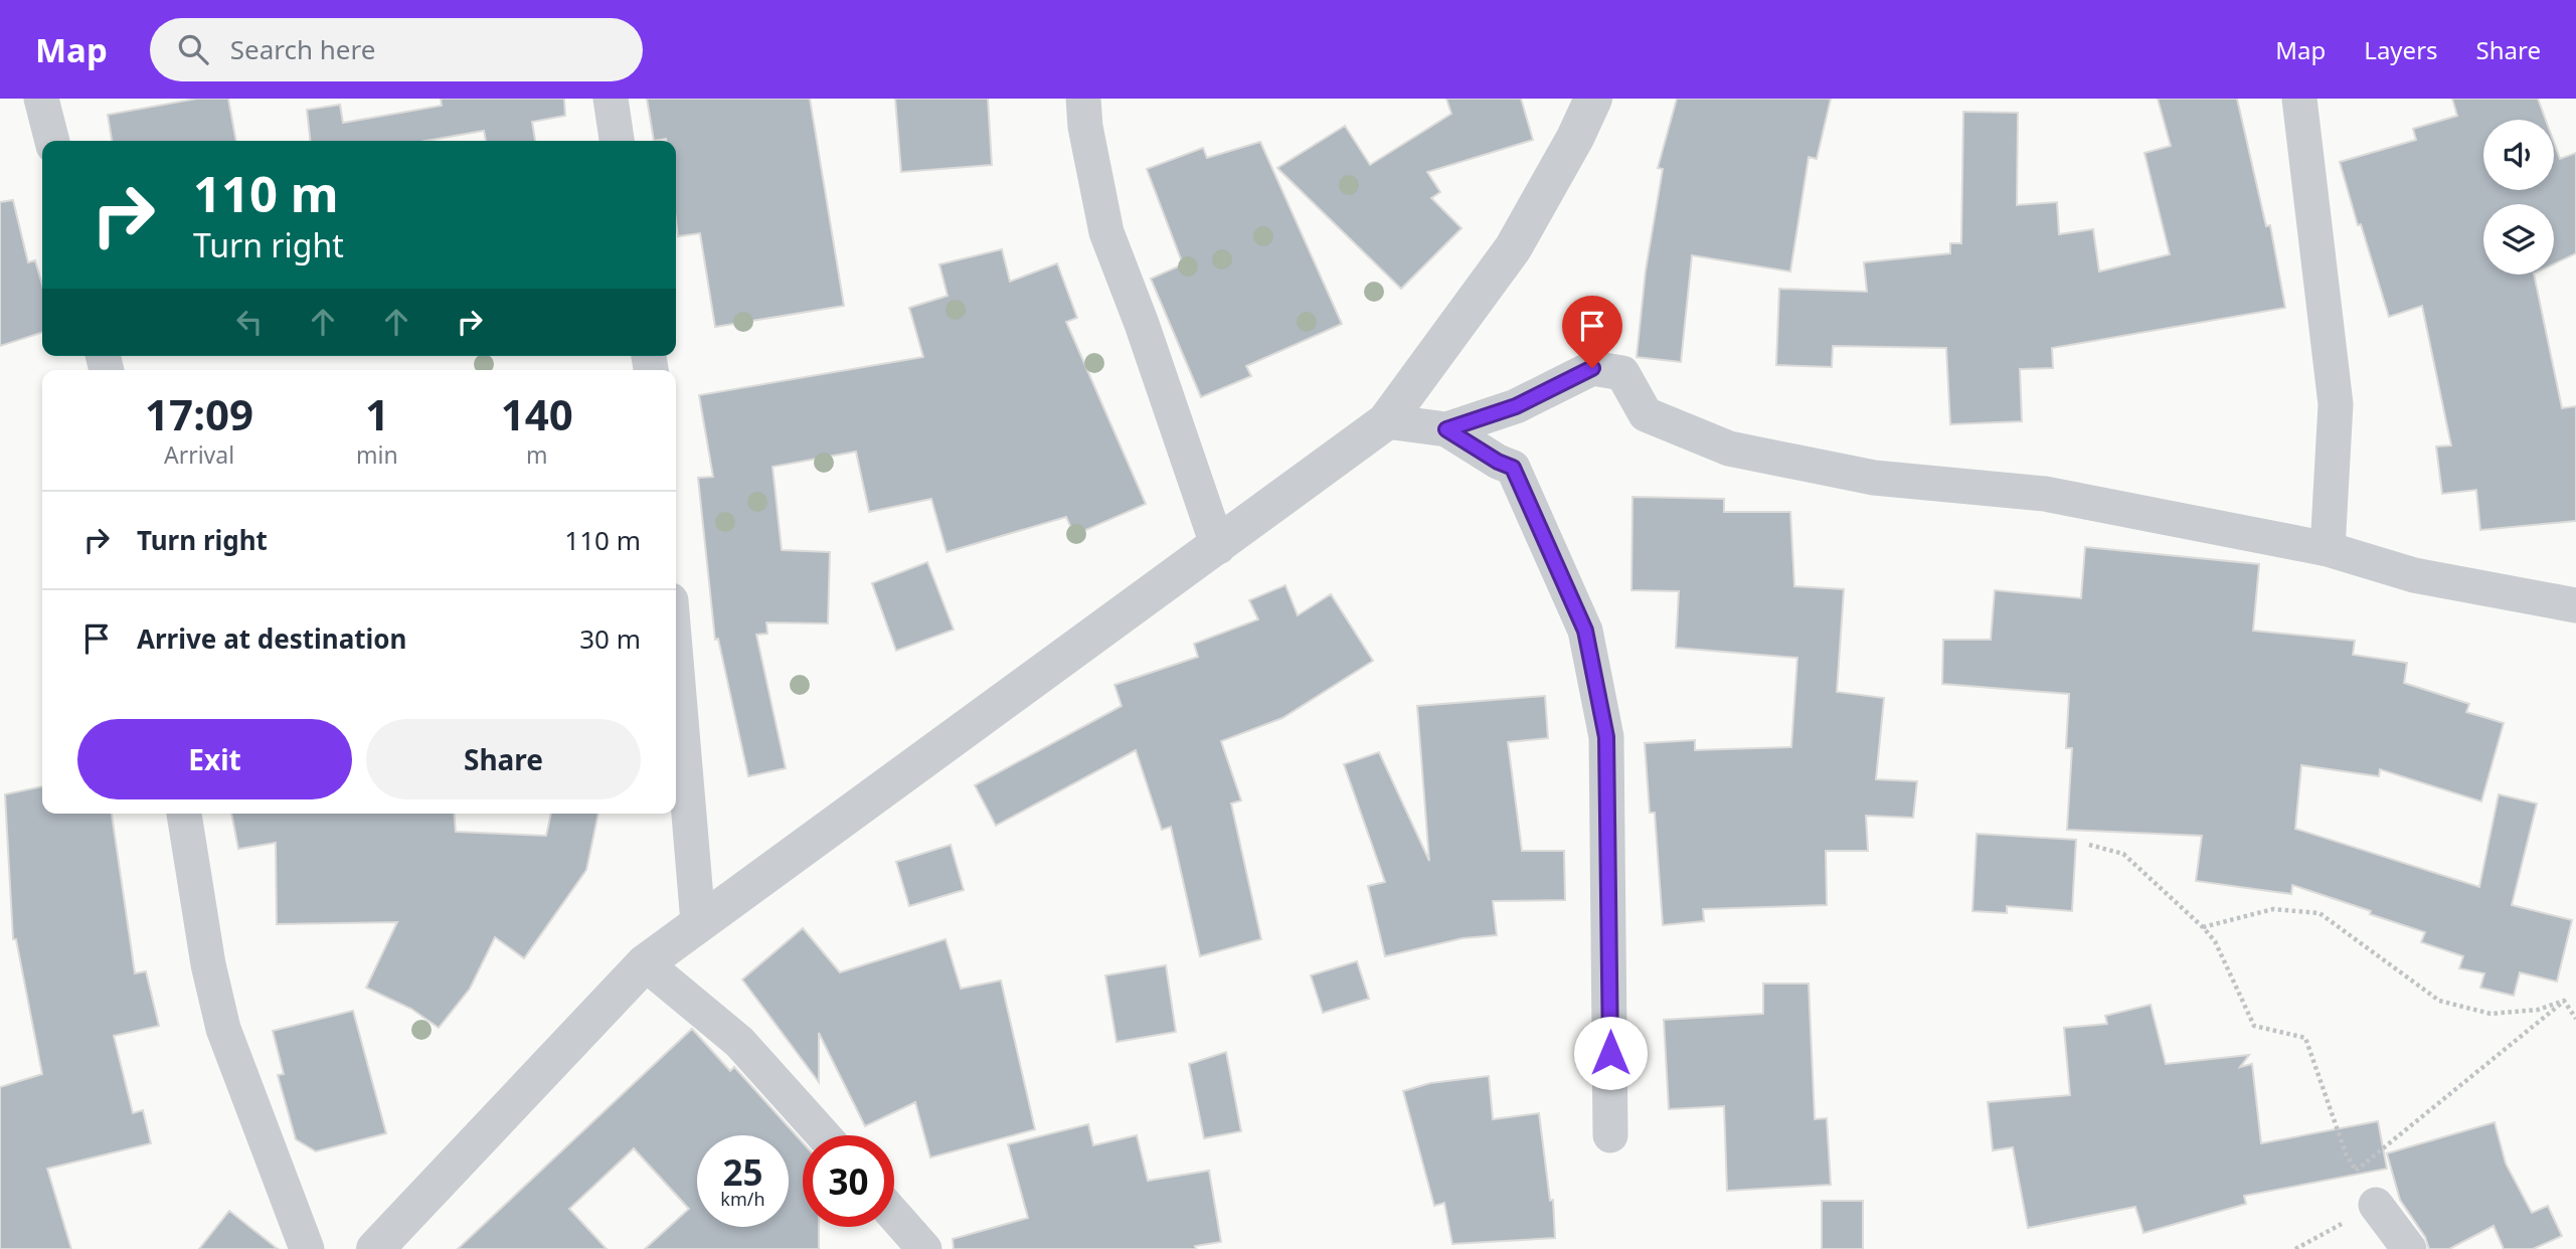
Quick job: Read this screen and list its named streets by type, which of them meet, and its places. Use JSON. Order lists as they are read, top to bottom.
{
  "page": {
    "header": "Map",
    "search": "Search here",
    "nav": ["Map", "Layers", "Share"],
    "turn": ["110 m", "Turn right"],
    "eta": [
      "17:09",
      "Arrival",
      "1",
      "min",
      "140",
      "m"
    ],
    "list": [
      {
        "name": "Turn right",
        "value": "110 m"
      },
      {
        "name": "Arrive at destination",
        "value": "30 m"
      }
    ],
    "buttons": ["Exit", "Share"],
    "speed": "25 km/h",
    "limit": "30"
  }
}
